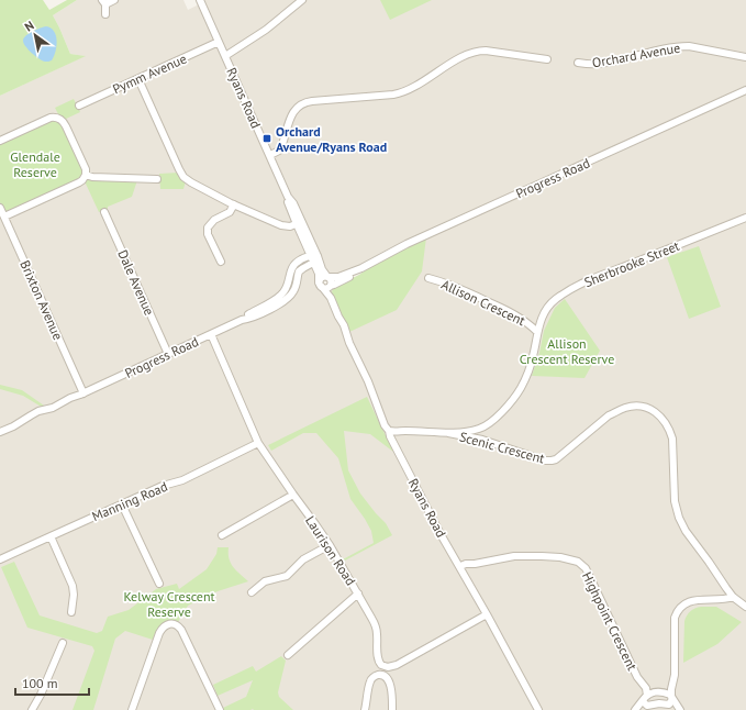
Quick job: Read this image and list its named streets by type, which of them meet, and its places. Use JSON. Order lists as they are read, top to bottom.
{
  "streets": {
    "street": [
      "Orchard Avenue",
      "Pymm Avenue",
      "Ryans Road",
      "Progress Road",
      "Sherbrooke Street",
      "Dale Avenue",
      "Brixton Avenue",
      "Allison Crescent",
      "Scenic Crescent",
      "Manning Road",
      "Laurison Road",
      "Highpoint Crescent"
    ]
  },
  "crossings": [
    ["Pymm Avenue", "Ryans Road"],
    ["Ryans Road", "Progress Road"],
    ["Ryans Road", "Allison Crescent"],
    ["Ryans Road", "Laurison Road"],
    ["Ryans Road", "Highpoint Crescent"],
    ["Progress Road", "Dale Avenue"],
    ["Progress Road", "Brixton Avenue"],
    ["Progress Road", "Laurison Road"],
    ["Sherbrooke Street", "Allison Crescent"],
    ["Allison Crescent", "Scenic Crescent"],
    ["Manning Road", "Laurison Road"]
  ],
  "parks": ["Glendale Reserve", "Allison Crescent Reserve", "Kelway Crescent Reserve"],
  "places": {
    "transit": ["Orchard Avenue/Ryans Road"]
  },
  "scale_bar": "100 m",
  "north": "top left"
}
